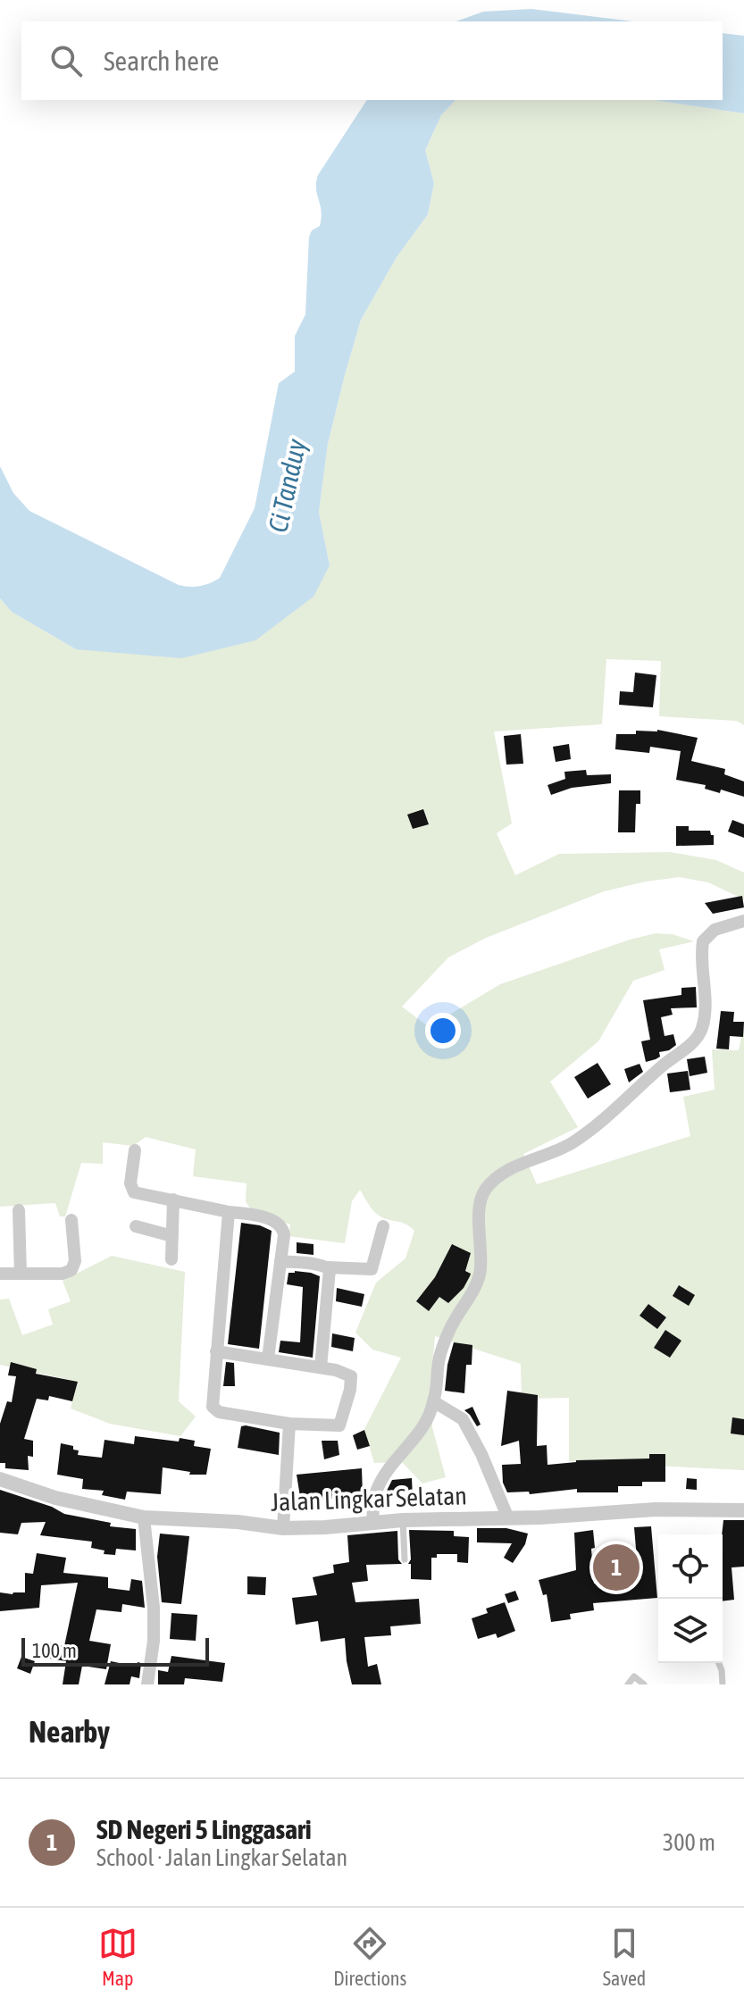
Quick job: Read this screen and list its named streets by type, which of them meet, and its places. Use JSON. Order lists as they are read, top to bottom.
{
  "streets": {
    "street": ["Jalan Lingkar Selatan"]
  },
  "water": ["Ci Tanduy"],
  "scale_bar": "100 m",
  "page": {
    "search": "Search here",
    "pins": "1",
    "scale": "100 m",
    "heading": "Nearby",
    "list": [
      {
        "mark": "1",
        "name": "SD Negeri 5 Linggasari",
        "note": "School · Jalan Lingkar Selatan",
        "value": "300 m"
      }
    ],
    "nav": ["Map", "Directions", "Saved"]
  }
}
